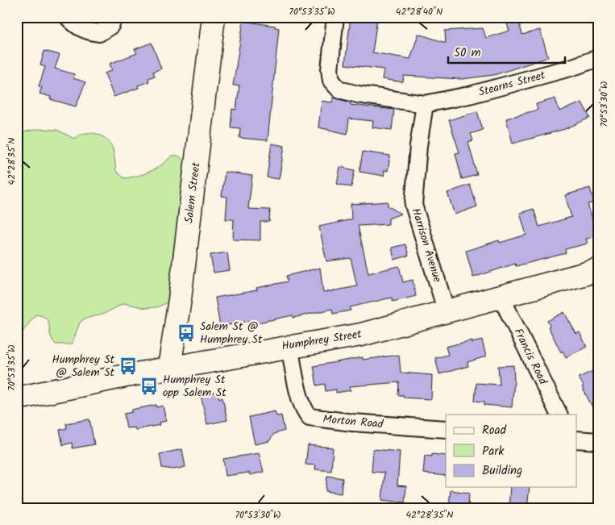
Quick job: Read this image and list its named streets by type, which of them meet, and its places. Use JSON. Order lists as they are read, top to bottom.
{
  "streets": {
    "main road": ["Salem Street", "Humphrey Street"],
    "street": [
      "Stearns Street",
      "Harrison Avenue",
      "Francis Road",
      "Morton Road"
    ]
  },
  "crossings": [
    ["Stearns Street", "Harrison Avenue"],
    ["Salem Street", "Humphrey Street"],
    ["Harrison Avenue", "Humphrey Street"],
    ["Humphrey Street", "Francis Road"],
    ["Humphrey Street", "Morton Road"]
  ],
  "places": {
    "bus stop": ["Salem St @ Humphrey St", "Humphrey St @ Salem St", "Humphrey St opp Salem St"]
  },
  "legend": ["Road", "Park", "Building"],
  "scale_bar": "50 m",
  "coordinates": [
    "70°53'35\"W",
    "42°28'40\"N",
    "70°53'30\"W",
    "42°28'35\"N"
  ]
}
